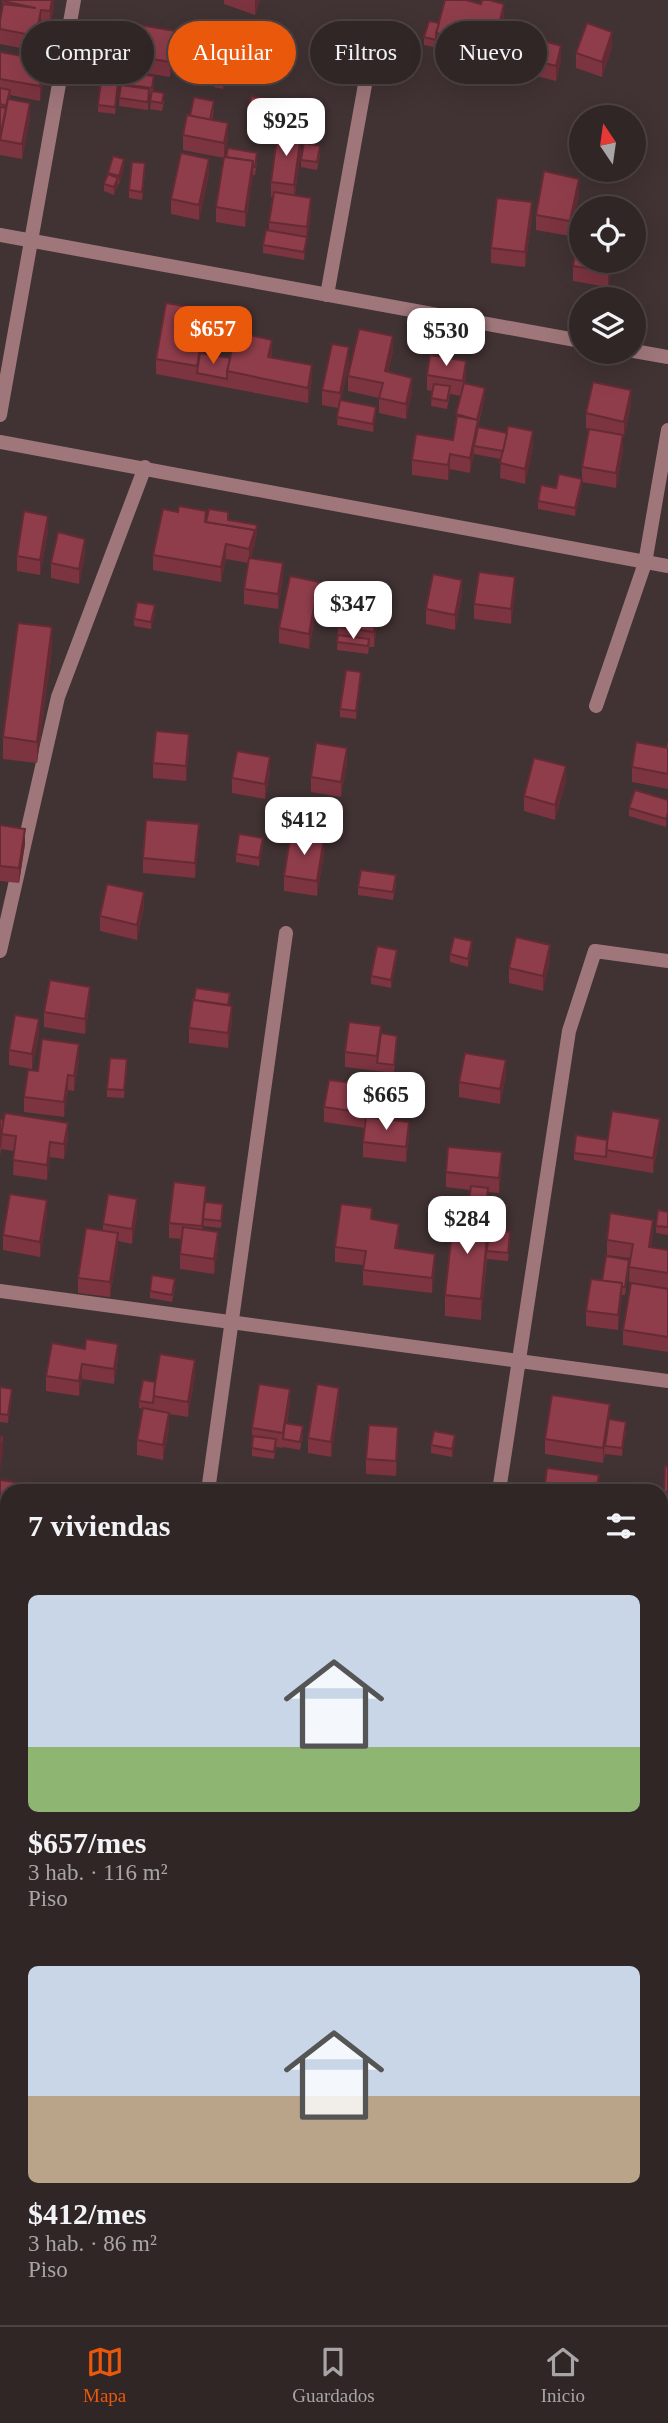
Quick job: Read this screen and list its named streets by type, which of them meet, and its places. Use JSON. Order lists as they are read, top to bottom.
{
  "north": "top",
  "page": {
    "chip": [
      "Comprar",
      "Alquilar",
      "Filtros",
      "Nuevo"
    ],
    "price": [
      "$925",
      "$657",
      "$530",
      "$347",
      "$412",
      "$665",
      "$284"
    ],
    "heading": "7 viviendas",
    "list": [
      {
        "name": "$657/mes",
        "note": "3 hab. · 116 m² · Piso"
      },
      {
        "name": "$412/mes",
        "note": "3 hab. · 86 m² · Piso"
      }
    ],
    "tabs": ["Mapa", "Guardados", "Inicio"]
  }
}
